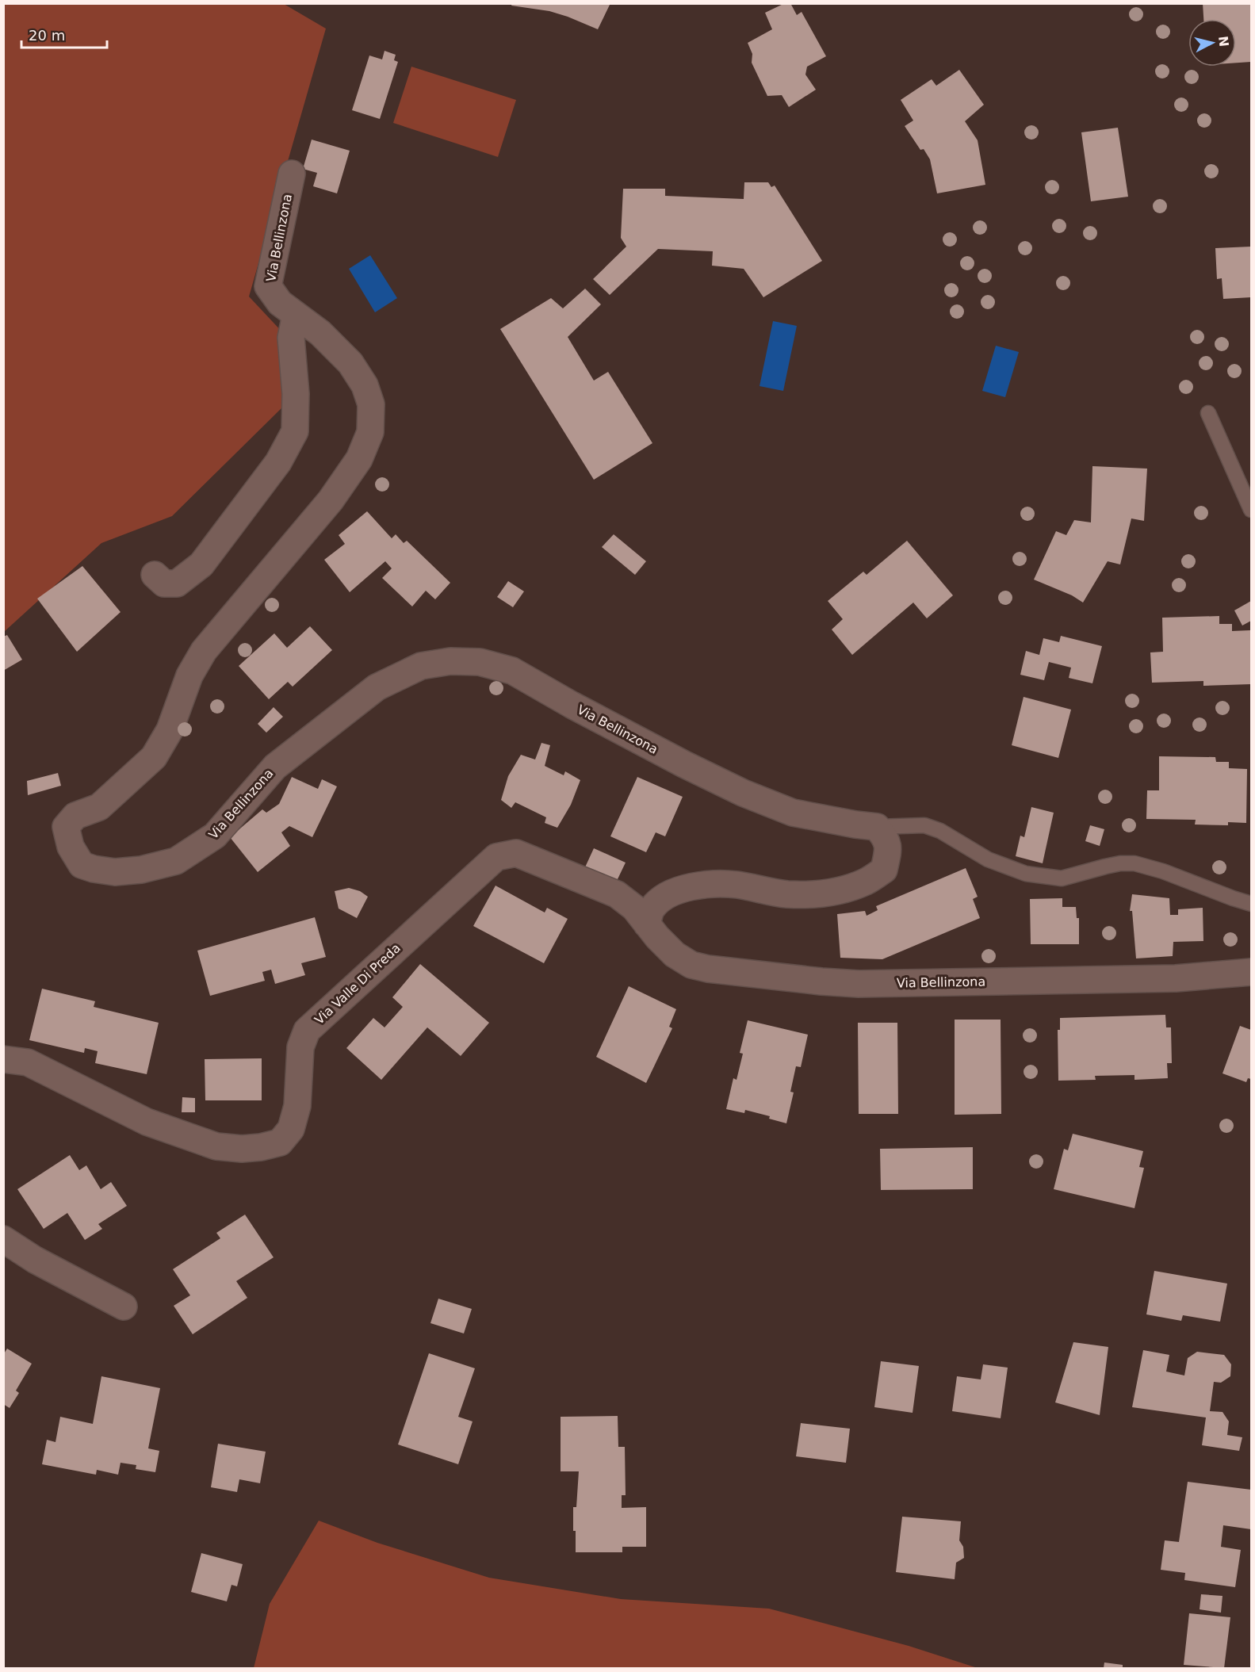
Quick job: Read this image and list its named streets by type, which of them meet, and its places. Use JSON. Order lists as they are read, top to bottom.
{
  "streets": {
    "street": ["Via Bellinzona", "Via Valle Di Preda"]
  },
  "crossings": [
    ["Via Bellinzona", "Via Valle Di Preda"]
  ],
  "scale_bar": "20 m",
  "north": "right"
}
